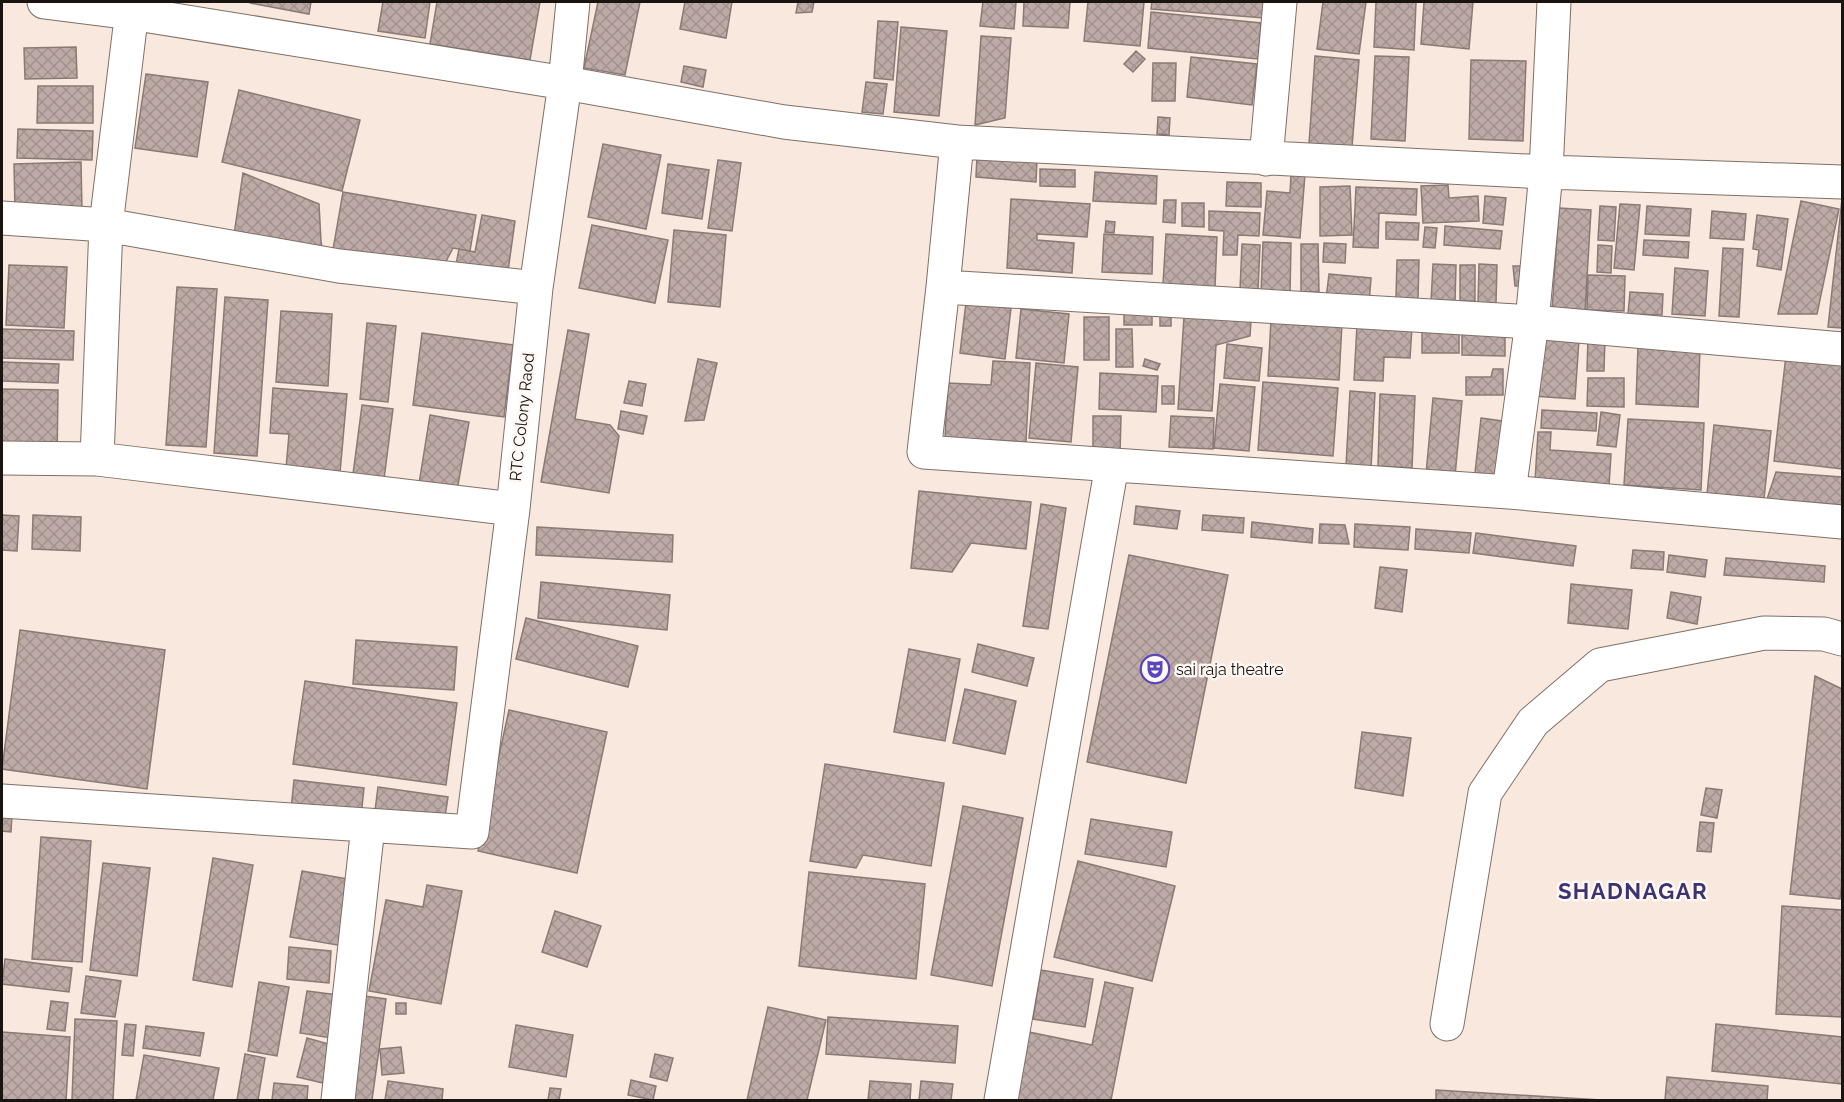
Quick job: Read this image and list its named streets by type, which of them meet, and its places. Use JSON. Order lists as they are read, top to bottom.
{
  "streets": {
    "street": ["RTC Colony Raod"]
  },
  "districts": ["SHADNAGAR"],
  "places": {
    "theatre": ["sai raja theatre"]
  }
}
